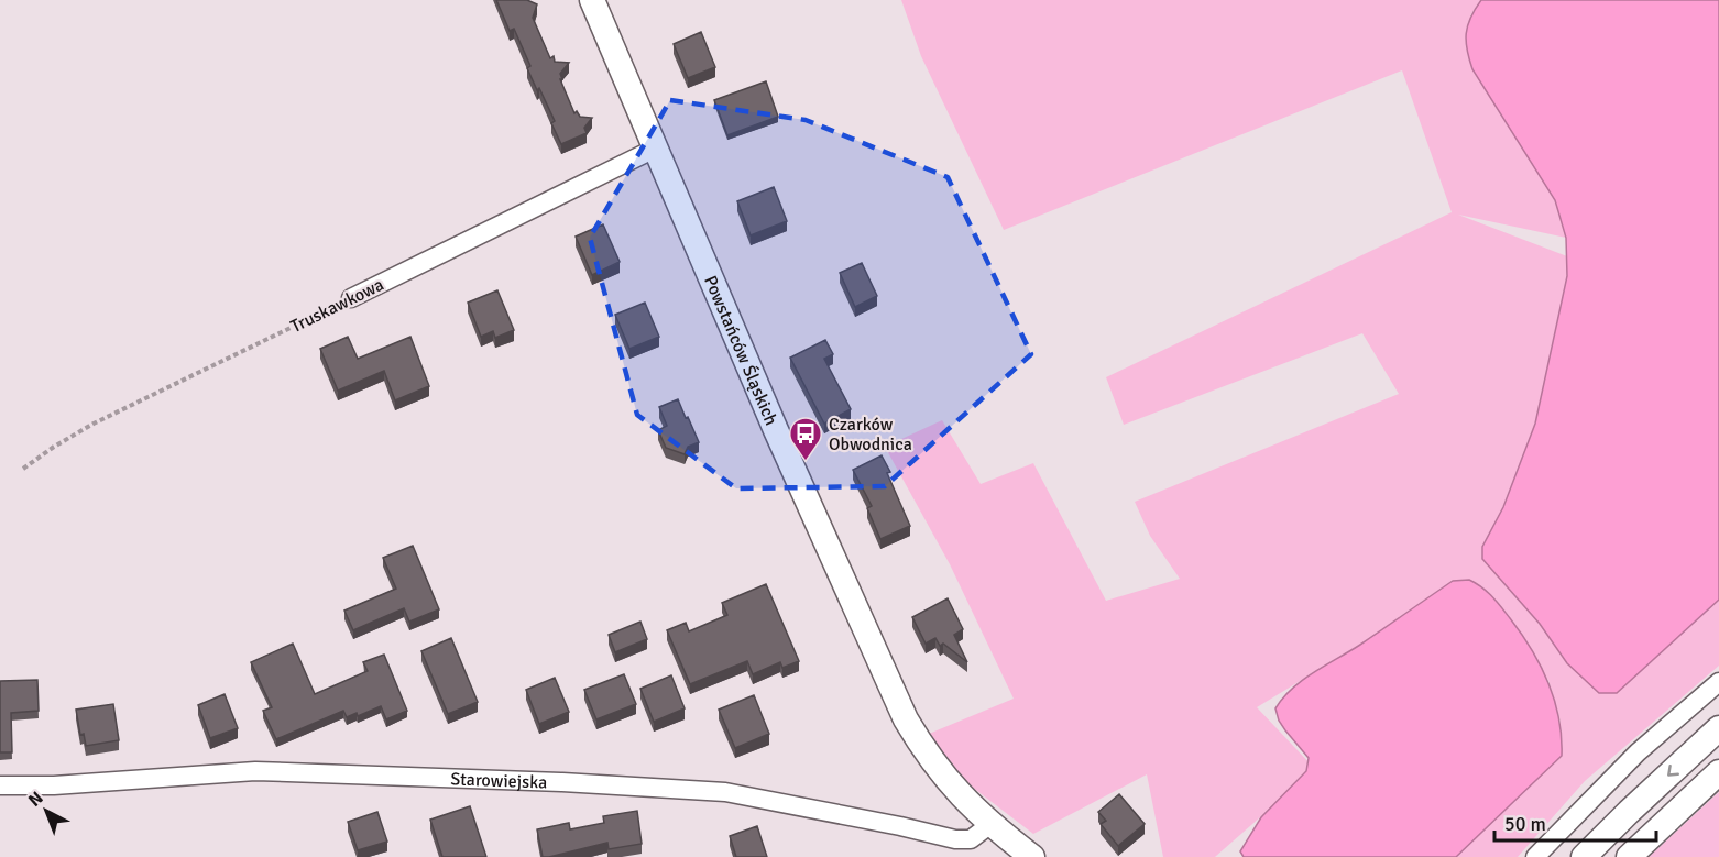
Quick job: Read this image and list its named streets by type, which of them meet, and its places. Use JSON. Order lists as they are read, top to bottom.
{
  "streets": {
    "street": ["Truskawkowa", "Powstańców Śląskich", "Starowiejska"]
  },
  "crossings": [
    ["Truskawkowa", "Powstańców Śląskich"],
    ["Powstańców Śląskich", "Starowiejska"]
  ],
  "places": {
    "bus stop": ["Czarków Obwodnica"]
  },
  "scale_bar": "50 m",
  "north": "top left"
}
